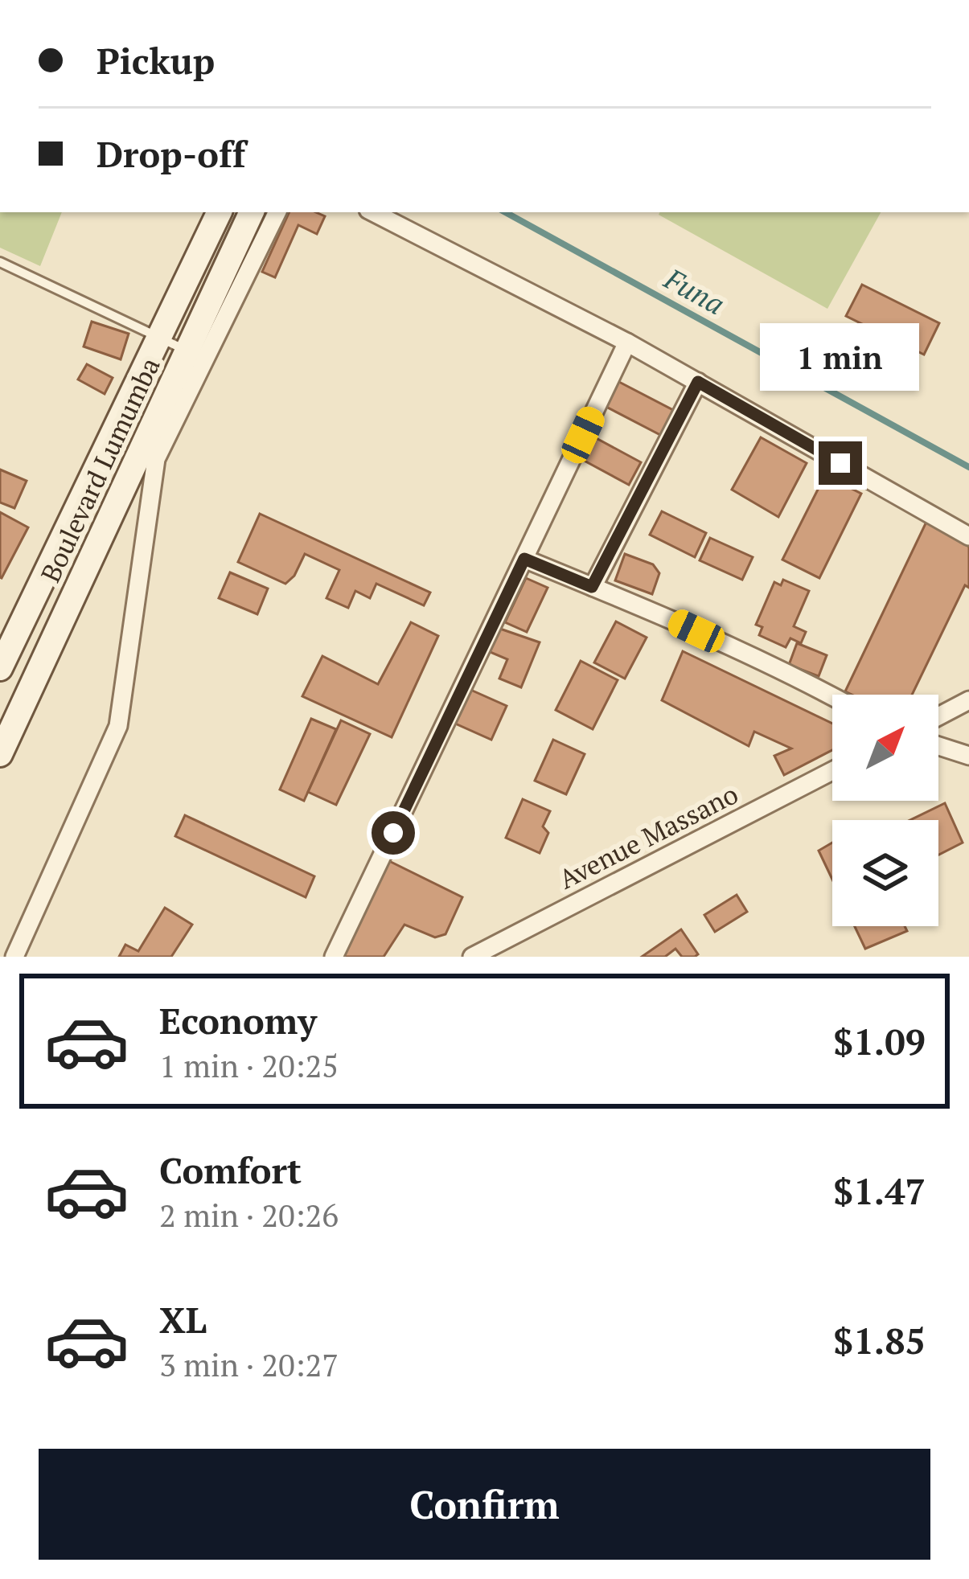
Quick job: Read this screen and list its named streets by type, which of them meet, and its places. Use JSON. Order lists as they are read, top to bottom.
{
  "streets": {
    "main road": ["Boulevard Lumumba"],
    "street": ["Avenue Massano"]
  },
  "water": ["Funa"],
  "north": "top right",
  "page": {
    "banner": ["Pickup", "Drop-off"],
    "bubble": "1 min",
    "list": [
      {
        "name": "Economy",
        "note": "1 min · 20:25",
        "value": "$1.09"
      },
      {
        "name": "Comfort",
        "note": "2 min · 20:26",
        "value": "$1.47"
      },
      {
        "name": "XL",
        "note": "3 min · 20:27",
        "value": "$1.85"
      }
    ],
    "buttons": "Confirm"
  }
}
